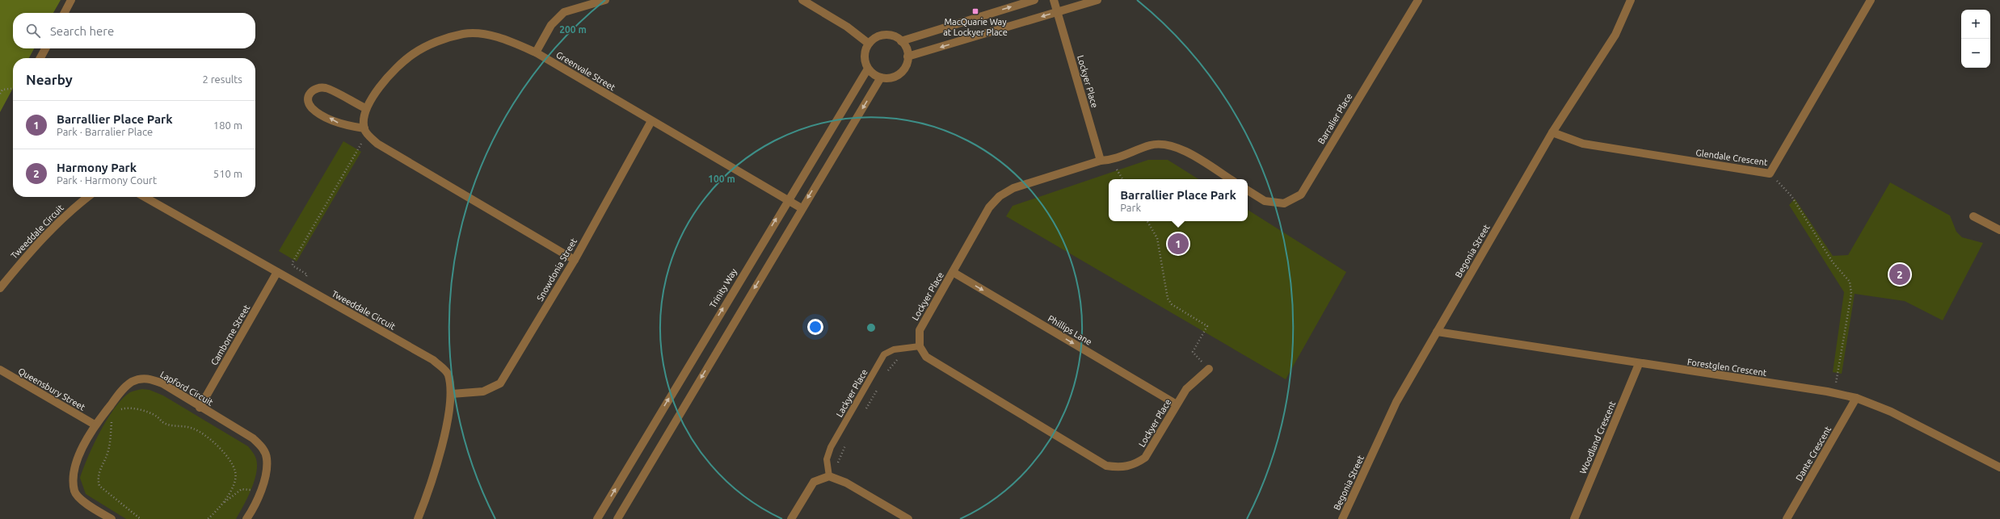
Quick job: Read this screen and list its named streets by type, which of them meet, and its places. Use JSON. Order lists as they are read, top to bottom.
{
  "streets": {
    "street": [
      "Greenvale Street",
      "Lockyer Place",
      "Barralier Place",
      "Glendale Crescent",
      "Tweeddale Circuit",
      "Begonia Street",
      "Snowdonia Street",
      "Trinity Way",
      "Phillips Lane",
      "Camborne Street",
      "Forestglen Crescent",
      "Lapford Circuit",
      "Queensbury Street",
      "Woodland Crescent",
      "Dante Crescent"
    ],
    "lane": ["Lackyer Place"]
  },
  "crossings": [
    ["Greenvale Street", "Snowdonia Street"],
    ["Greenvale Street", "Trinity Way"],
    ["Lockyer Place", "Phillips Lane"],
    ["Lockyer Place", "Lackyer Place"],
    ["Glendale Crescent", "Begonia Street"],
    ["Tweeddale Circuit", "Snowdonia Street"],
    ["Tweeddale Circuit", "Camborne Street"],
    ["Begonia Street", "Forestglen Crescent"],
    ["Camborne Street", "Lapford Circuit"],
    ["Forestglen Crescent", "Woodland Crescent"],
    ["Forestglen Crescent", "Dante Crescent"],
    ["Lapford Circuit", "Queensbury Street"]
  ],
  "one_way": ["Phillips Lane"],
  "places": {
    "transit": ["MacQuarie Way at Lockyer Place"]
  },
  "page": {
    "map_buttons": ["+", "−"],
    "search": "Search here",
    "heading": ["Nearby", "2 results"],
    "list": [
      {
        "mark": "1",
        "name": "Barrallier Place Park",
        "note": "Park · Barralier Place",
        "value": "180 m"
      },
      {
        "mark": "2",
        "name": "Harmony Park",
        "note": "Park · Harmony Court",
        "value": "510 m"
      }
    ],
    "popup": ["Barrallier Place Park", "Park"],
    "pins": ["1", "2"]
  },
  "rings": ["200 m", "100 m"]
}
